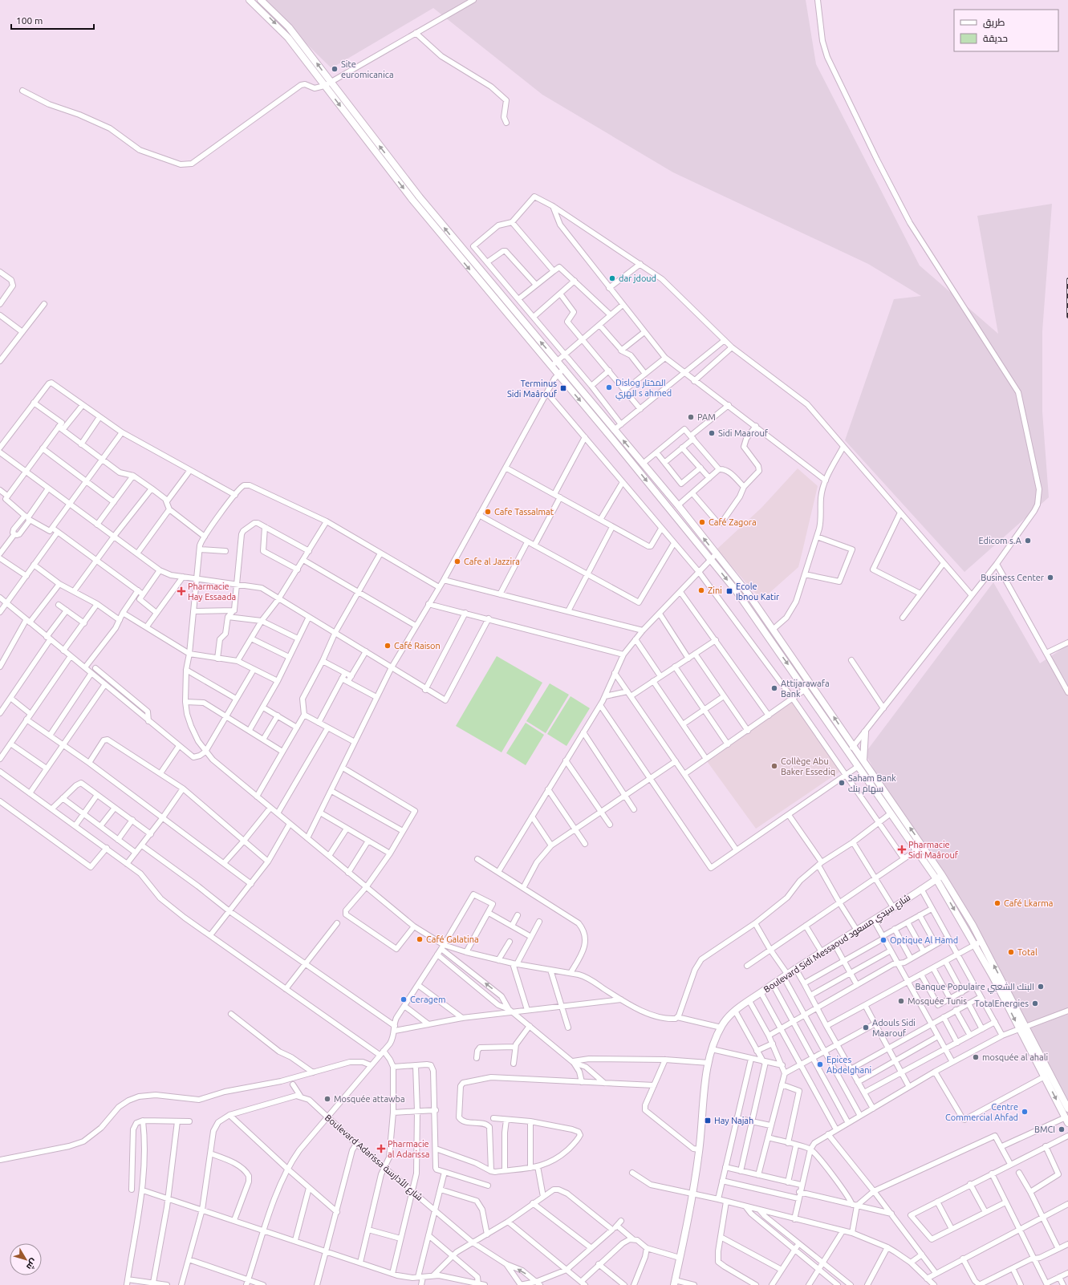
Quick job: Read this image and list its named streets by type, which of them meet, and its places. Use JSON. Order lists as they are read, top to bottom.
{
  "streets": {
    "street": ["Boulevard Sidi Messaoud شارع سيدي مسعود", "Boulevard Adarissa شارع الأدارسة"]
  },
  "places": {
    "other": [
      "Site euromicanica",
      "dar jdoud",
      "Dislog المختار الهري s ahmed",
      "PAM",
      "Sidi Maarouf",
      "Cafe Tassalmat",
      "Café Zagora",
      "Edicom s.A",
      "Cafe al Jazzira",
      "Business Center",
      "Zini",
      "Café Raison",
      "Attijarawafa Bank",
      "Collège Abu Baker Essediq",
      "Saham Bank سهام بنك",
      "Café Lkarma",
      "Café Galatina",
      "Optique Al Hamd",
      "Total",
      "Banque Populaire البنك الشعبي",
      "Ceragem",
      "Mosquée Tunis",
      "TotalEnergies",
      "Adouls Sidi Maarouf",
      "mosquée al ahali",
      "Epices Abdelghani",
      "Mosquée attawba",
      "Centre Commercial Ahfad",
      "BMCI"
    ],
    "transit": ["Terminus Sidi Maârouf", "Ecole Ibnou Katir", "Hay Najah"],
    "health": ["Pharmacie Hay Essaada", "Pharmacie Sidi Maârouf", "Pharmacie al Adarissa"]
  },
  "legend": ["طريق", "حديقة"],
  "scale_bar": "100 m",
  "north": "bottom right"
}
